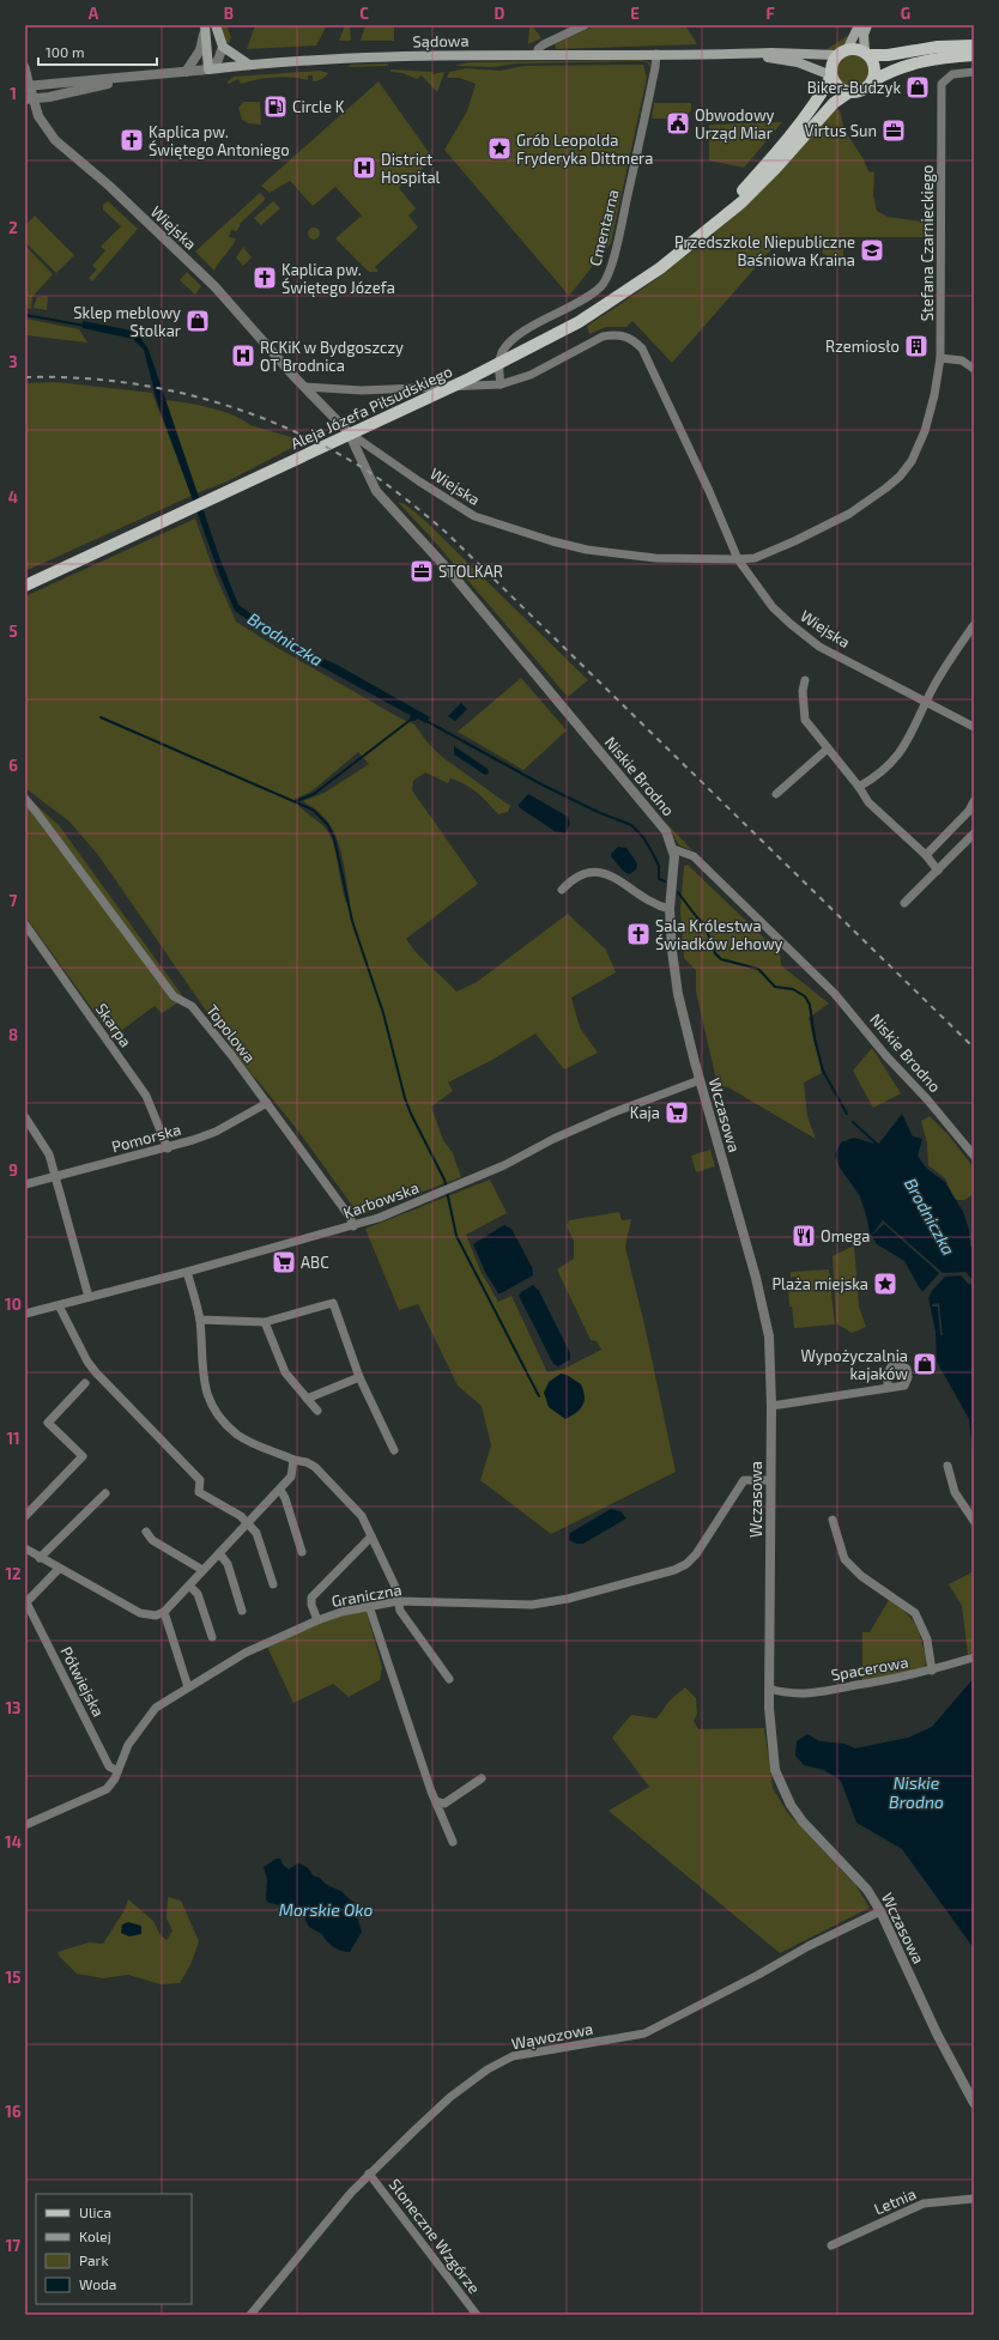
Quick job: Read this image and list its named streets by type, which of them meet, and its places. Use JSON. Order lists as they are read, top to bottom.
{
  "streets": {
    "main road": ["Sądowa", "Aleja Józefa Piłsudskiego"],
    "street": [
      "Wiejska",
      "Cmentarna",
      "Stefana Czarnieckiego",
      "Niskie Brodno",
      "Skarpa",
      "Topolowa",
      "Wczasowa",
      "Pomorska",
      "Karbowska",
      "Graniczna",
      "Spacerowa",
      "Półwiejska",
      "Wąwozowa",
      "Letnia",
      "Słoneczne Wzgórze"
    ]
  },
  "crossings": [
    ["Sądowa", "Wiejska"],
    ["Sądowa", "Cmentarna"],
    ["Sądowa", "Aleja Józefa Piłsudskiego"],
    ["Wiejska", "Stefana Czarnieckiego"],
    ["Wiejska", "Niskie Brodno"],
    ["Niskie Brodno", "Wczasowa"],
    ["Skarpa", "Pomorska"],
    ["Topolowa", "Pomorska"],
    ["Topolowa", "Karbowska"],
    ["Wczasowa", "Karbowska"],
    ["Wczasowa", "Graniczna"],
    ["Wczasowa", "Spacerowa"],
    ["Wczasowa", "Wąwozowa"],
    ["Graniczna", "Półwiejska"],
    ["Wąwozowa", "Słoneczne Wzgórze"]
  ],
  "water": ["Brodniczka", "Niskie Brodno", "Morskie Oko"],
  "places": {
    "shop": ["Biker-Budzyk", "Sklep meblowy Stolkar", "Wypożyczalnia kajaków"],
    "fuel station": ["Circle K"],
    "public building": ["Obwodowy Urząd Miar"],
    "office": ["Virtus Sun", "STOLKAR"],
    "church": ["Kaplica pw. Świętego Antoniego", "Kaplica pw. Świętego Józefa", "Sala Królestwa Świadków Jehowy"],
    "place": ["Grób Leopolda Fryderyka Dittmera", "Plaża miejska"],
    "hospital": ["District Hospital", "RCKiK w Bydgoszczy OT Brodnica"],
    "school or university": ["Przedszkole Niepubliczne Baśniowa Kraina"],
    "building": ["Rzemiosło"],
    "supermarket": ["Kaja", "ABC"],
    "restaurant": ["Omega"]
  },
  "legend": [
    "Ulica",
    "Kolej",
    "Park",
    "Woda"
  ],
  "scale_bar": "100 m",
  "grid": {
    "columns": [
      "A",
      "B",
      "C",
      "D",
      "E",
      "F",
      "G"
    ],
    "rows": [
      "1",
      "2",
      "3",
      "4",
      "5",
      "6",
      "7",
      "8",
      "9",
      "10",
      "11",
      "12",
      "13",
      "14",
      "15",
      "16",
      "17"
    ]
  }
}
